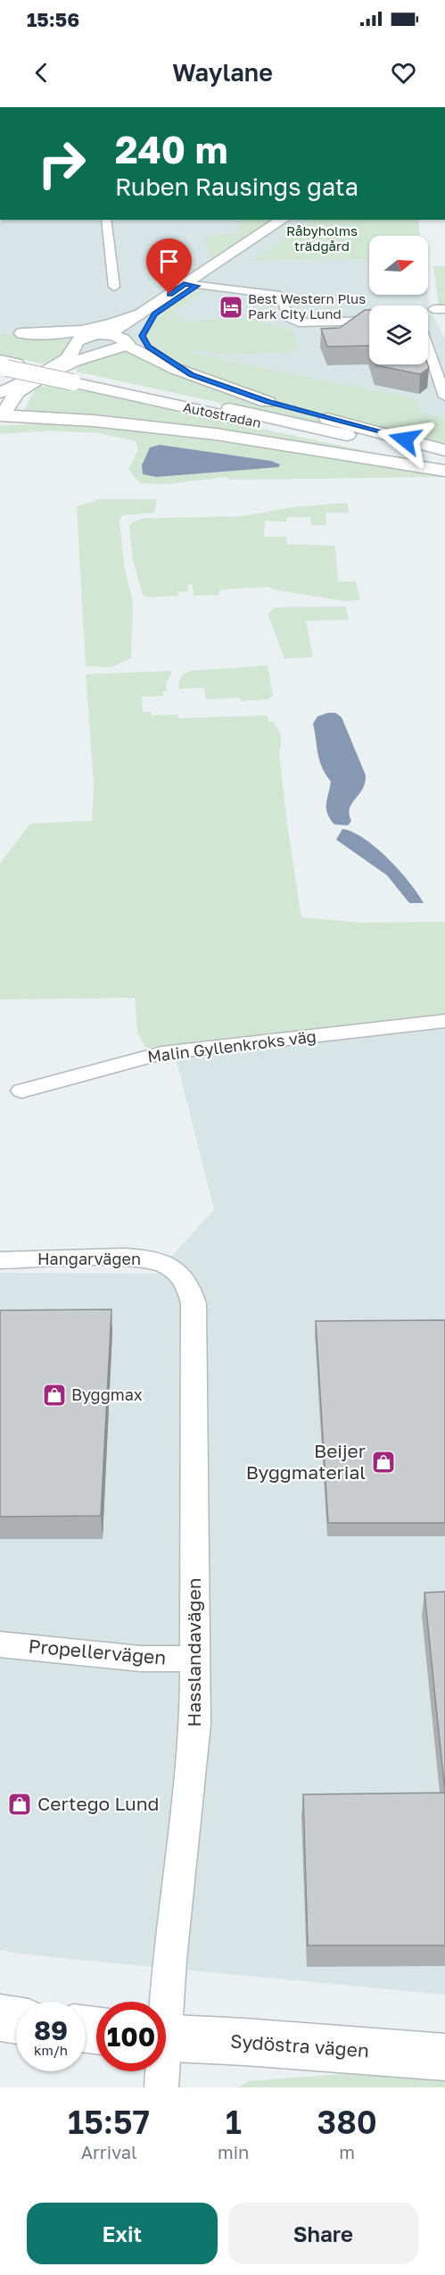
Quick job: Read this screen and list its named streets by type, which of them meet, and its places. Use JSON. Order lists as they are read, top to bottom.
{
  "streets": {
    "main road": ["Autostradan", "Sydöstra vägen"],
    "street": [
      "Malin Gyllenkroks väg",
      "Hangarvägen",
      "Propellervägen",
      "Hasslandavägen"
    ]
  },
  "crossings": [
    ["Hangarvägen", "Hasslandavägen"],
    ["Propellervägen", "Hasslandavägen"]
  ],
  "parks": ["Råbyholms trädgård"],
  "places": {
    "hotel": ["Best Western Plus Park City Lund"],
    "shop": ["Byggmax", "Beijer Byggmaterial", "Certego Lund"]
  },
  "north": "right",
  "page": {
    "status": "15:56",
    "header": "Waylane",
    "turn": ["240 m", "Ruben Rausings gata"],
    "speed": "89 km/h",
    "limit": "100",
    "eta": [
      "15:57",
      "Arrival",
      "1",
      "min",
      "380",
      "m"
    ],
    "buttons": ["Exit", "Share"]
  }
}
